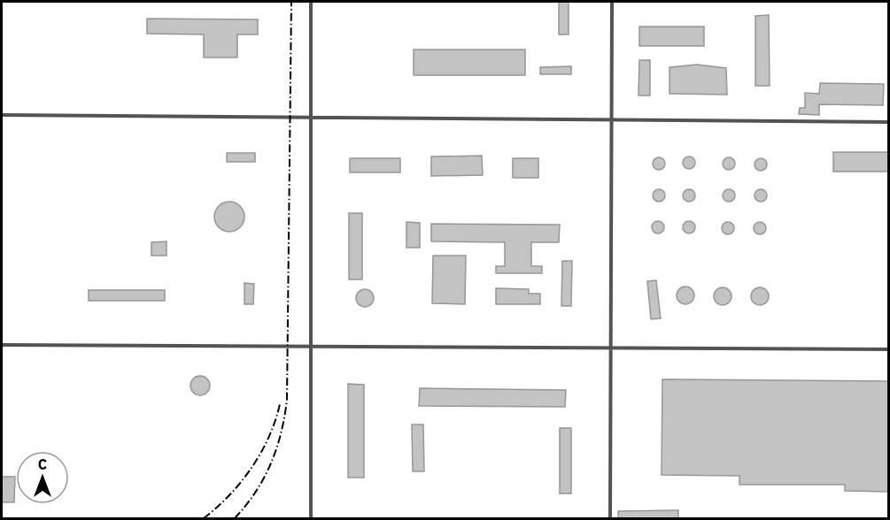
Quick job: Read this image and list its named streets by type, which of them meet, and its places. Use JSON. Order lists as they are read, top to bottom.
{
  "north": "top"
}
